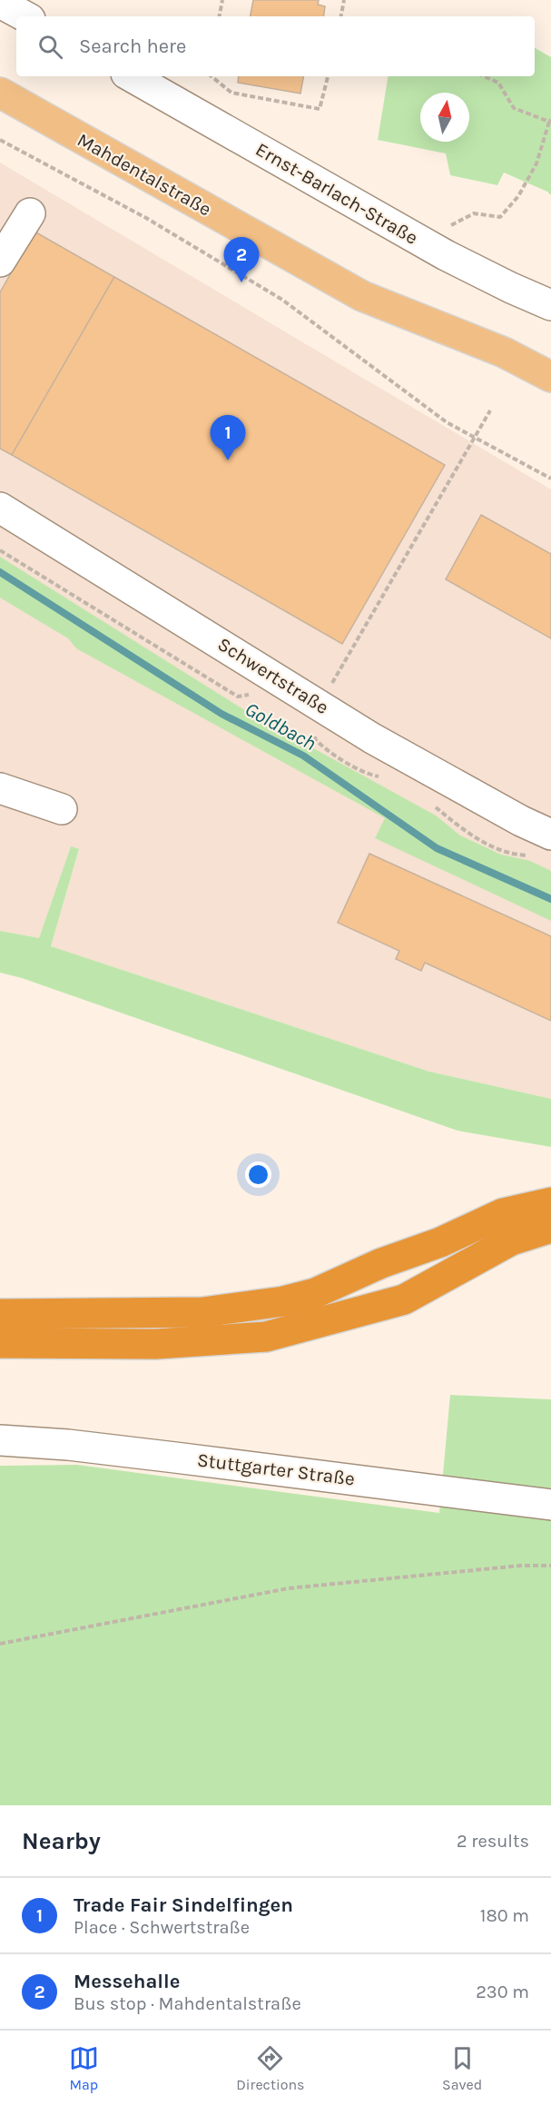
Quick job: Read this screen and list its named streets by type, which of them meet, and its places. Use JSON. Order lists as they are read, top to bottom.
{
  "streets": {
    "main road": ["Mahdentalstraße"],
    "street": ["Ernst-Barlach-Straße", "Schwertstraße", "Stuttgarter Straße"]
  },
  "water": ["Goldbach"],
  "north": "top",
  "page": {
    "search": "Search here",
    "pins": ["2", "1"],
    "heading": ["Nearby", "2 results"],
    "list": [
      {
        "mark": "1",
        "name": "Trade Fair Sindelfingen",
        "note": "Place · Schwertstraße",
        "value": "180 m"
      },
      {
        "mark": "2",
        "name": "Messehalle",
        "note": "Bus stop · Mahdentalstraße",
        "value": "230 m"
      }
    ],
    "nav": ["Map", "Directions", "Saved"]
  }
}
